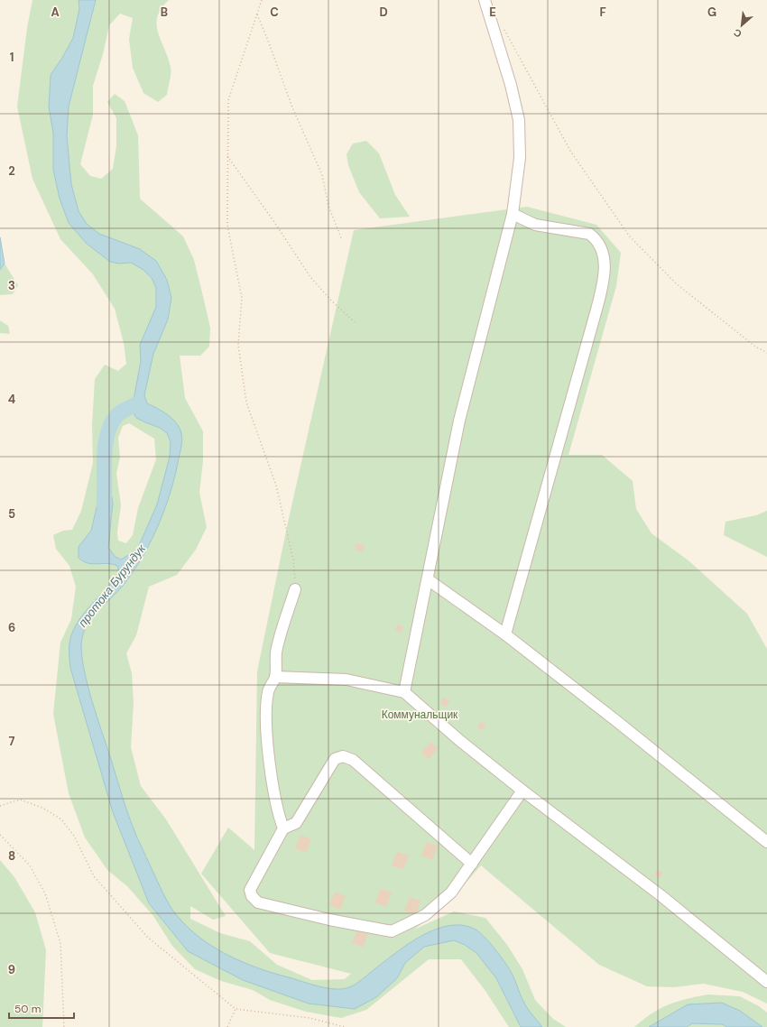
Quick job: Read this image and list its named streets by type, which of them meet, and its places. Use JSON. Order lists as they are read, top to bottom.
{
  "water": ["протока Бурундук"],
  "parks": ["Коммунальщик"],
  "scale_bar": "50 m",
  "north": "bottom left",
  "grid": {
    "columns": [
      "A",
      "B",
      "C",
      "D",
      "E",
      "F",
      "G"
    ],
    "rows": [
      "1",
      "2",
      "3",
      "4",
      "5",
      "6",
      "7",
      "8",
      "9"
    ]
  }
}
